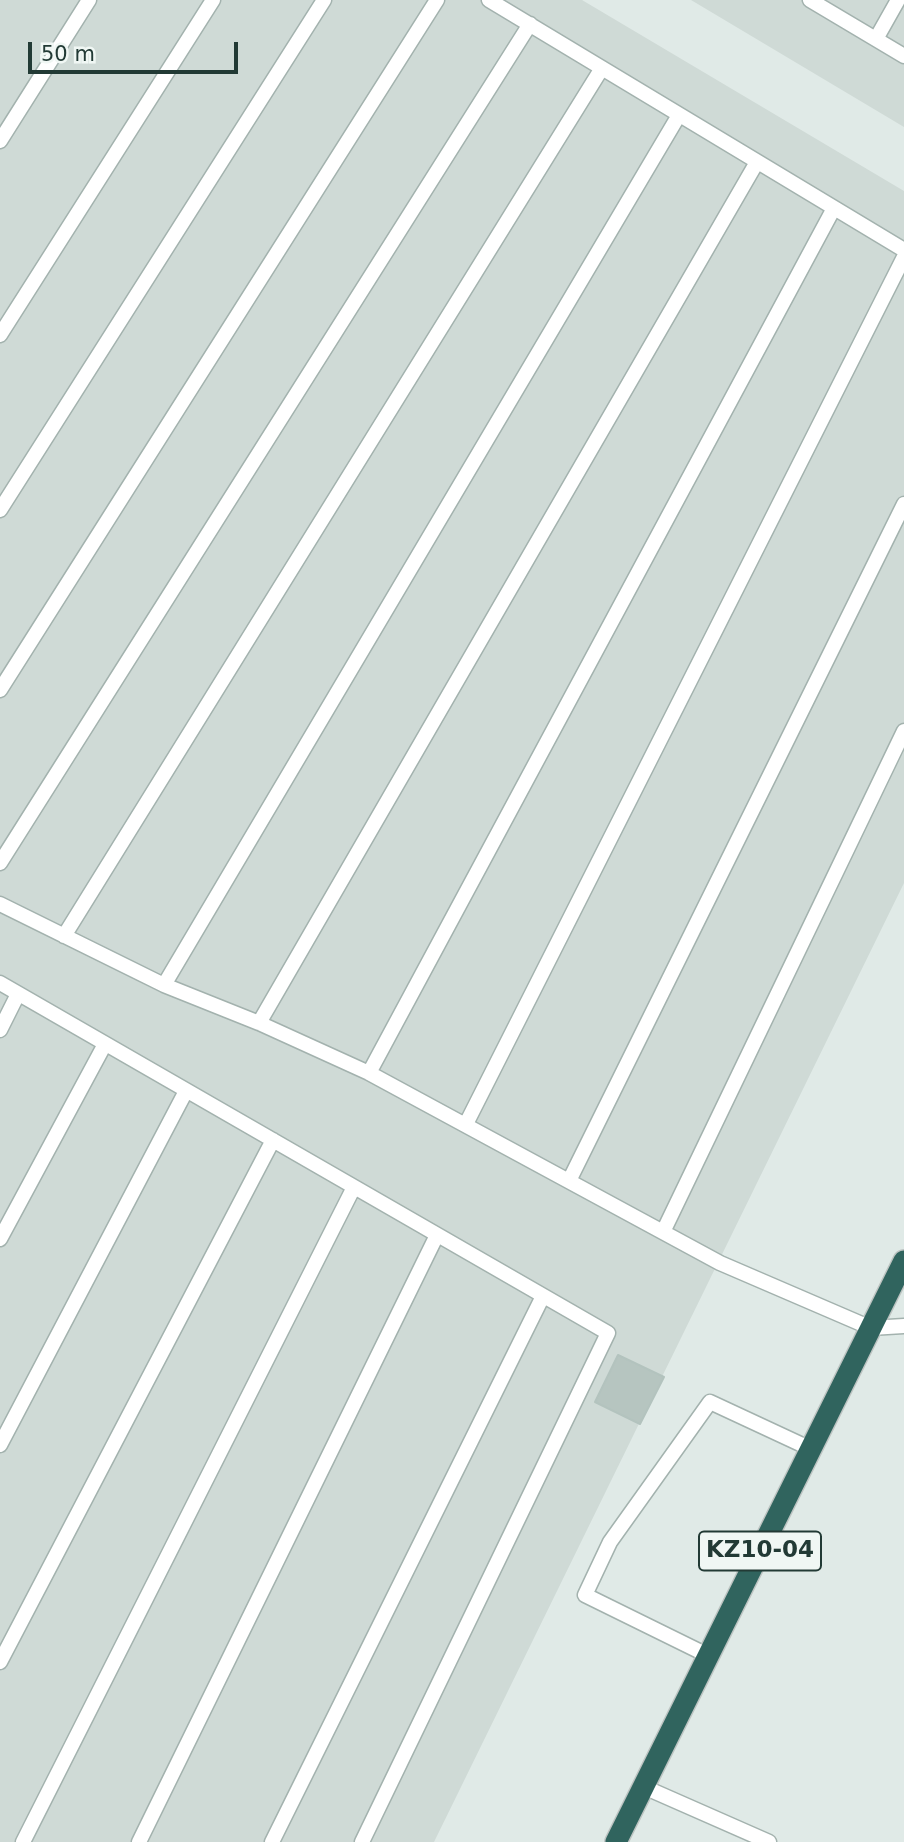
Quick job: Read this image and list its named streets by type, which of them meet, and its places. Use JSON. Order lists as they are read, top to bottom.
{
  "streets": {
    "highway": ["KZ10-04"]
  },
  "scale_bar": "50 m"
}
